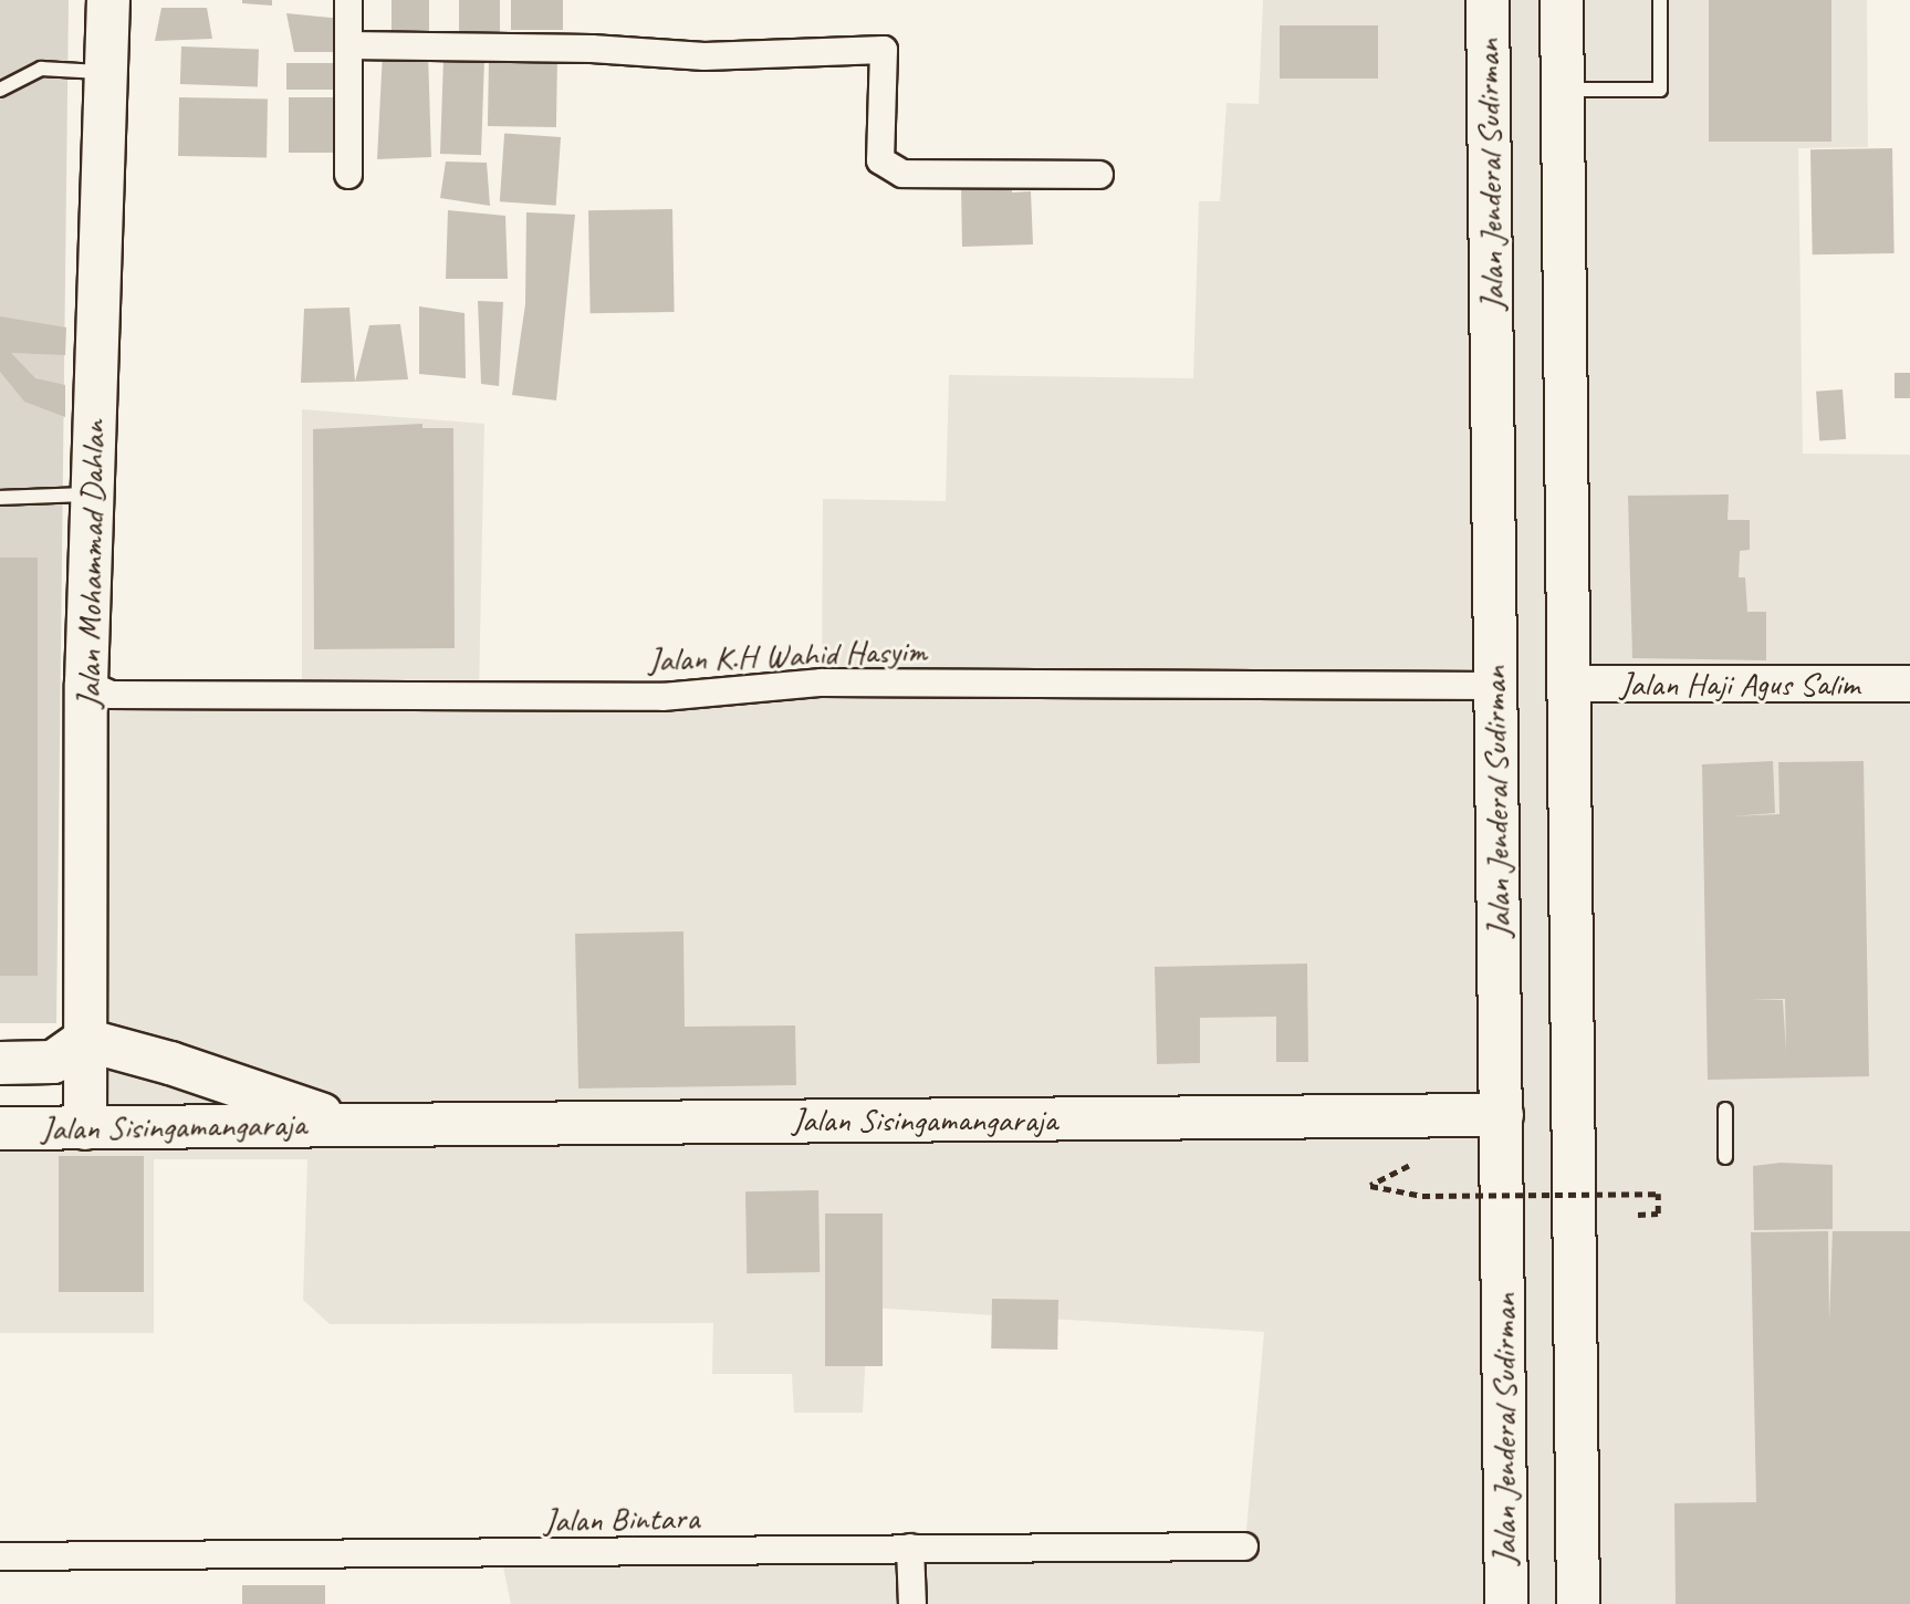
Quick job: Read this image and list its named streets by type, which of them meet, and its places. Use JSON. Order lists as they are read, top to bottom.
{
  "streets": {
    "main road": ["Jalan Jenderal Sudirman", "Jalan Mohammad Dahlan", "Jalan Sisingamangaraja"],
    "street": ["Jalan K.H Wahid Hasyim", "Jalan Haji Agus Salim", "Jalan Bintara"]
  },
  "crossings": [
    ["Jalan Jenderal Sudirman", "Jalan K.H Wahid Hasyim"],
    ["Jalan Jenderal Sudirman", "Jalan Sisingamangaraja"],
    ["Jalan Mohammad Dahlan", "Jalan K.H Wahid Hasyim"],
    ["Jalan Mohammad Dahlan", "Jalan Sisingamangaraja"]
  ]
}
